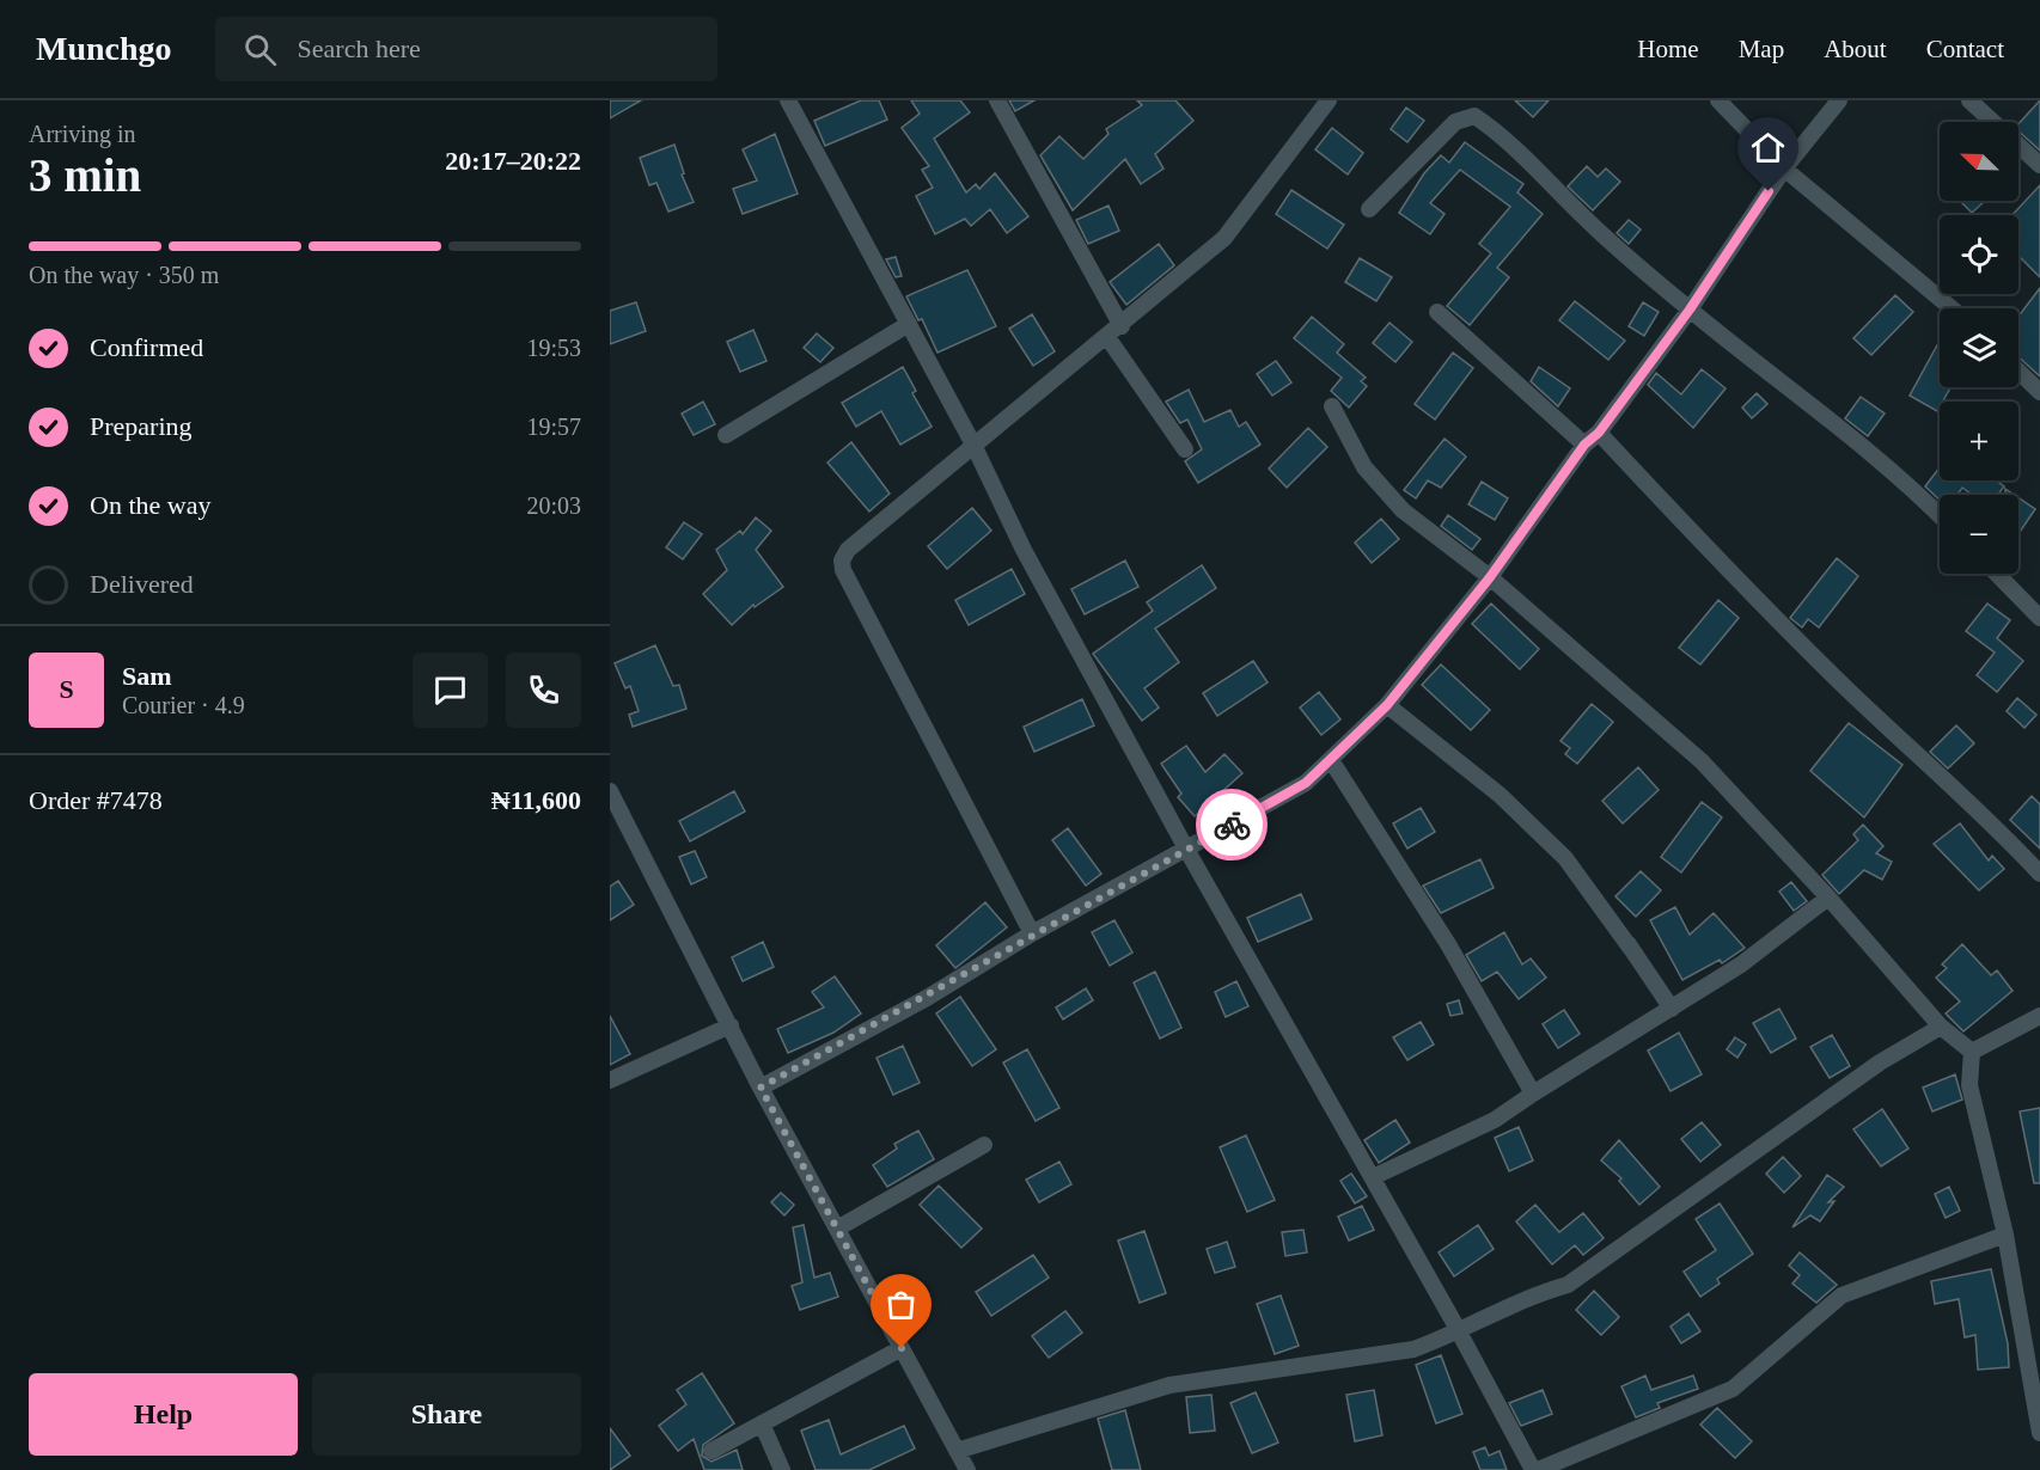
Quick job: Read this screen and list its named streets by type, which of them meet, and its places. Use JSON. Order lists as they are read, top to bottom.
{
  "north": "top left",
  "page": {
    "header": "Munchgo",
    "search": "Search here",
    "nav": [
      "Home",
      "Map",
      "About",
      "Contact"
    ],
    "heading": ["3 min", "Arriving in", "20:17–20:22"],
    "panel": [
      "Sam",
      "Courier · 4.9",
      "Order #7478",
      "₦11,600"
    ],
    "map_buttons": ["+", "−"],
    "bar": "On the way · 350 m",
    "list": [
      ["Confirmed", "19:53"],
      ["Preparing", "19:57"],
      ["On the way", "20:03"],
      "Delivered"
    ],
    "round": "S",
    "buttons": ["Help", "Share"]
  }
}
